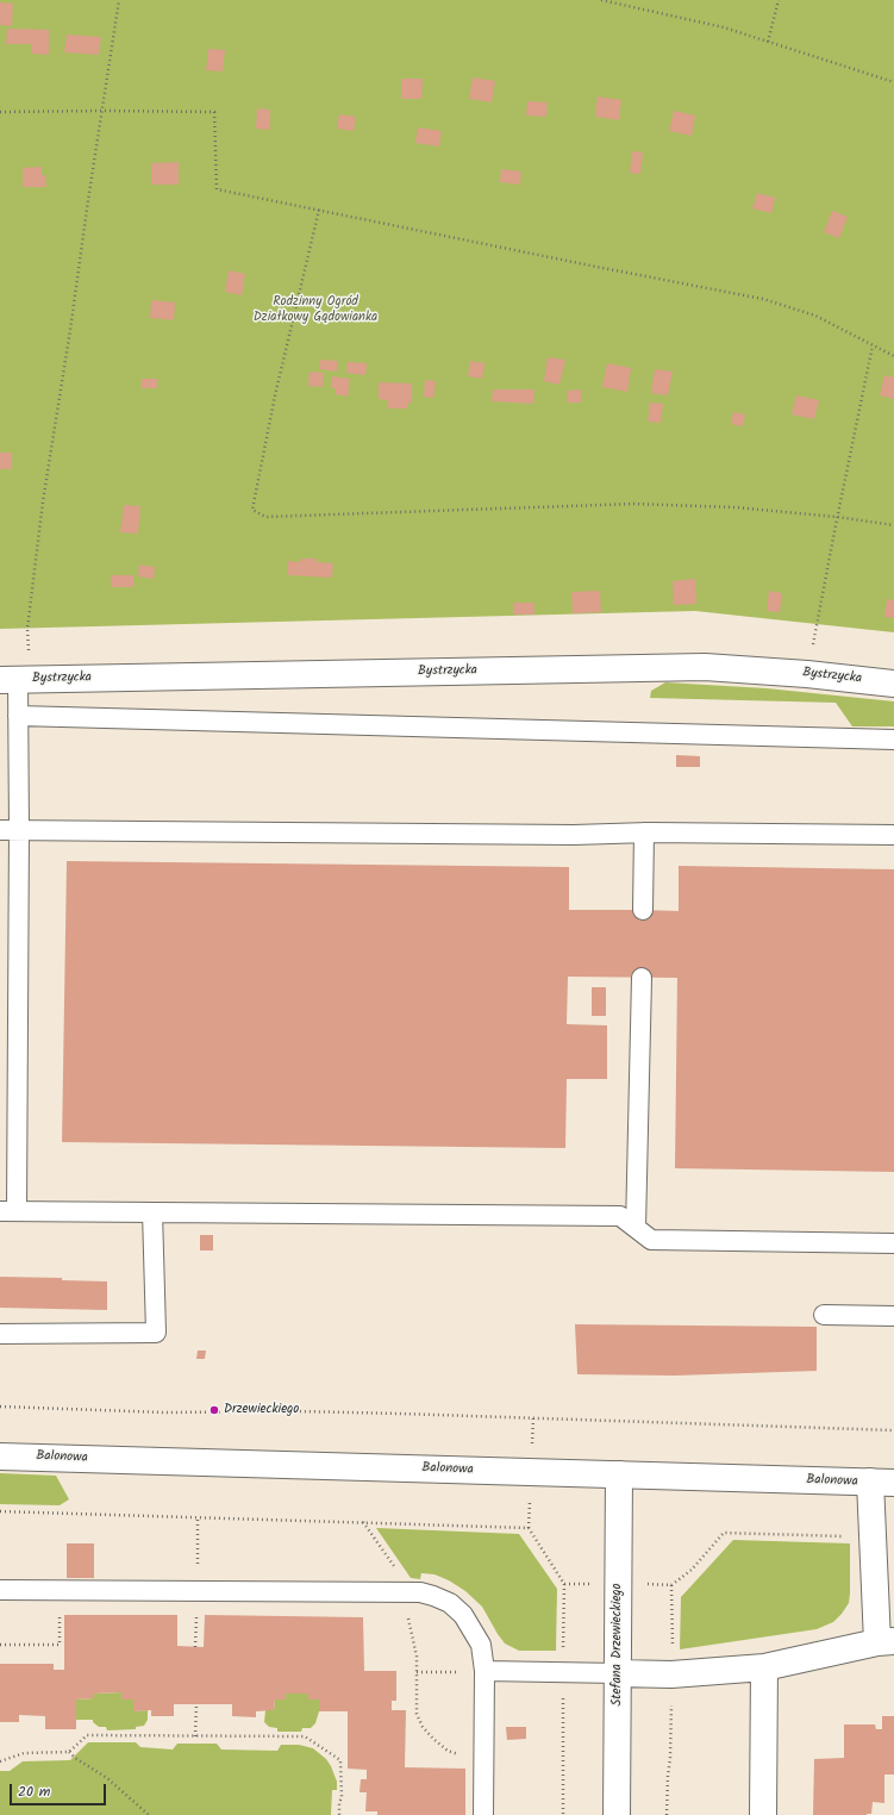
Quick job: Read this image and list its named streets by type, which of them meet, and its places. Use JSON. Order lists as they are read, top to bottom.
{
  "streets": {
    "street": ["Bystrzycka", "Balonowa", "Stefana Drzewieckiego"]
  },
  "crossings": [
    ["Balonowa", "Stefana Drzewieckiego"]
  ],
  "parks": ["Rodzinny Ogród Działkowy Gądowianka"],
  "places": ["Drzewieckiego"],
  "scale_bar": "20 m"
}
